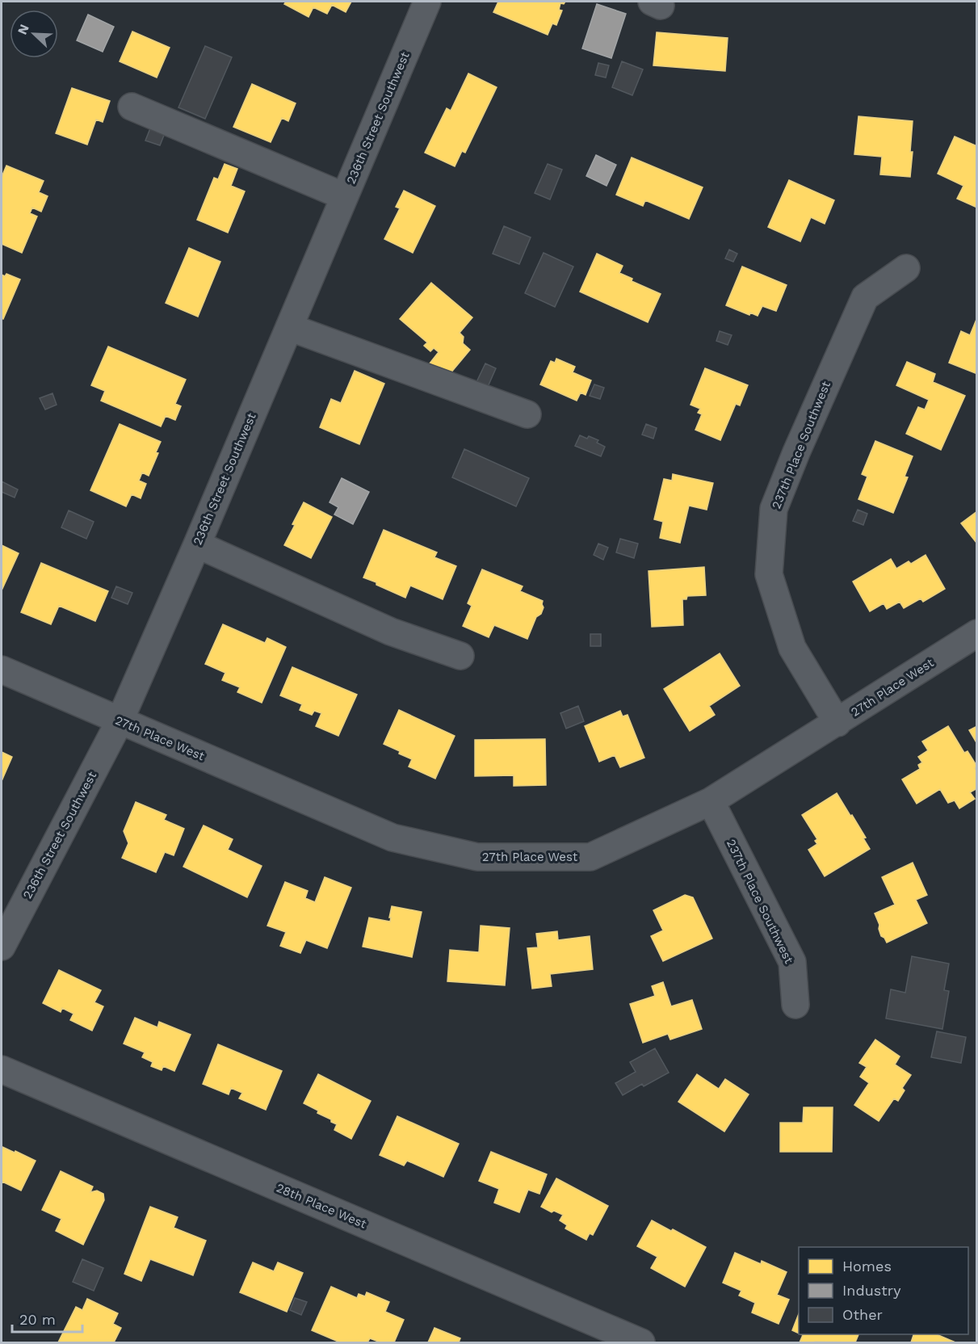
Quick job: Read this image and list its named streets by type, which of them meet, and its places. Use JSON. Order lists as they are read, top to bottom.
{
  "streets": {
    "street": [
      "236th Street Southwest",
      "237th Place Southwest",
      "27th Place West",
      "28th Place West"
    ]
  },
  "crossings": [
    ["236th Street Southwest", "27th Place West"],
    ["237th Place Southwest", "27th Place West"]
  ],
  "legend": ["Homes", "Industry", "Other"],
  "scale_bar": "20 m",
  "north": "top left"
}
